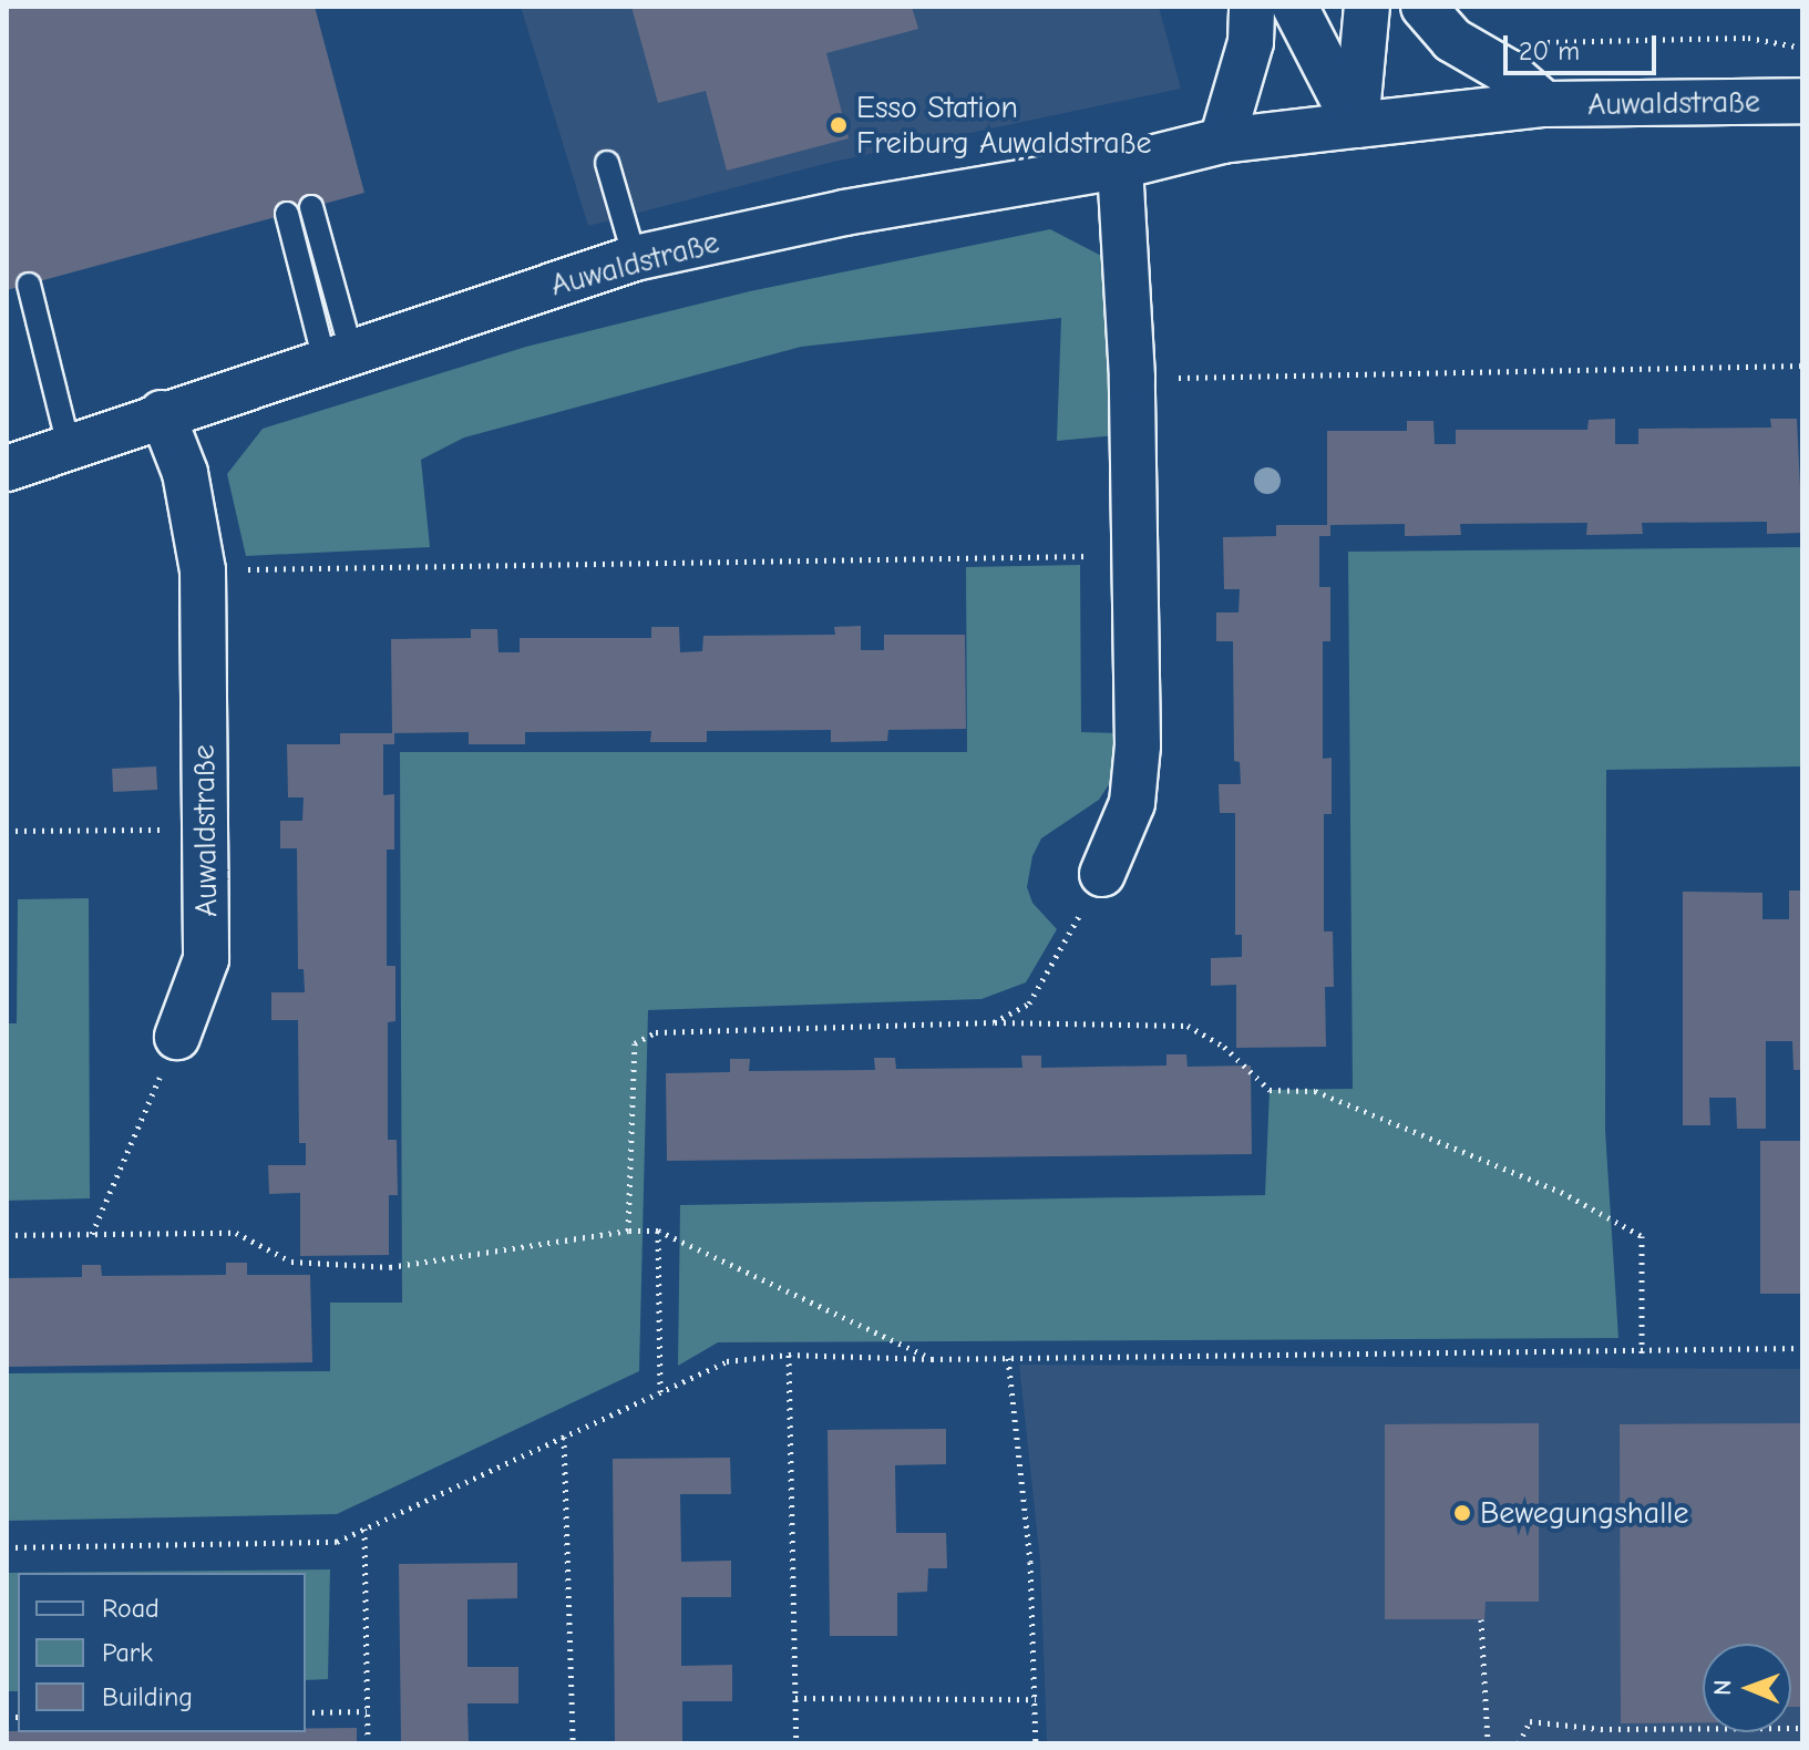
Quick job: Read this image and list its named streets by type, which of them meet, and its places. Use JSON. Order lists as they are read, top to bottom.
{
  "streets": {
    "street": ["Auwaldstraße"]
  },
  "places": ["Esso Station Freiburg Auwaldstraße", "Bewegungshalle"],
  "legend": ["Road", "Park", "Building"],
  "scale_bar": "20 m",
  "north": "left"
}
